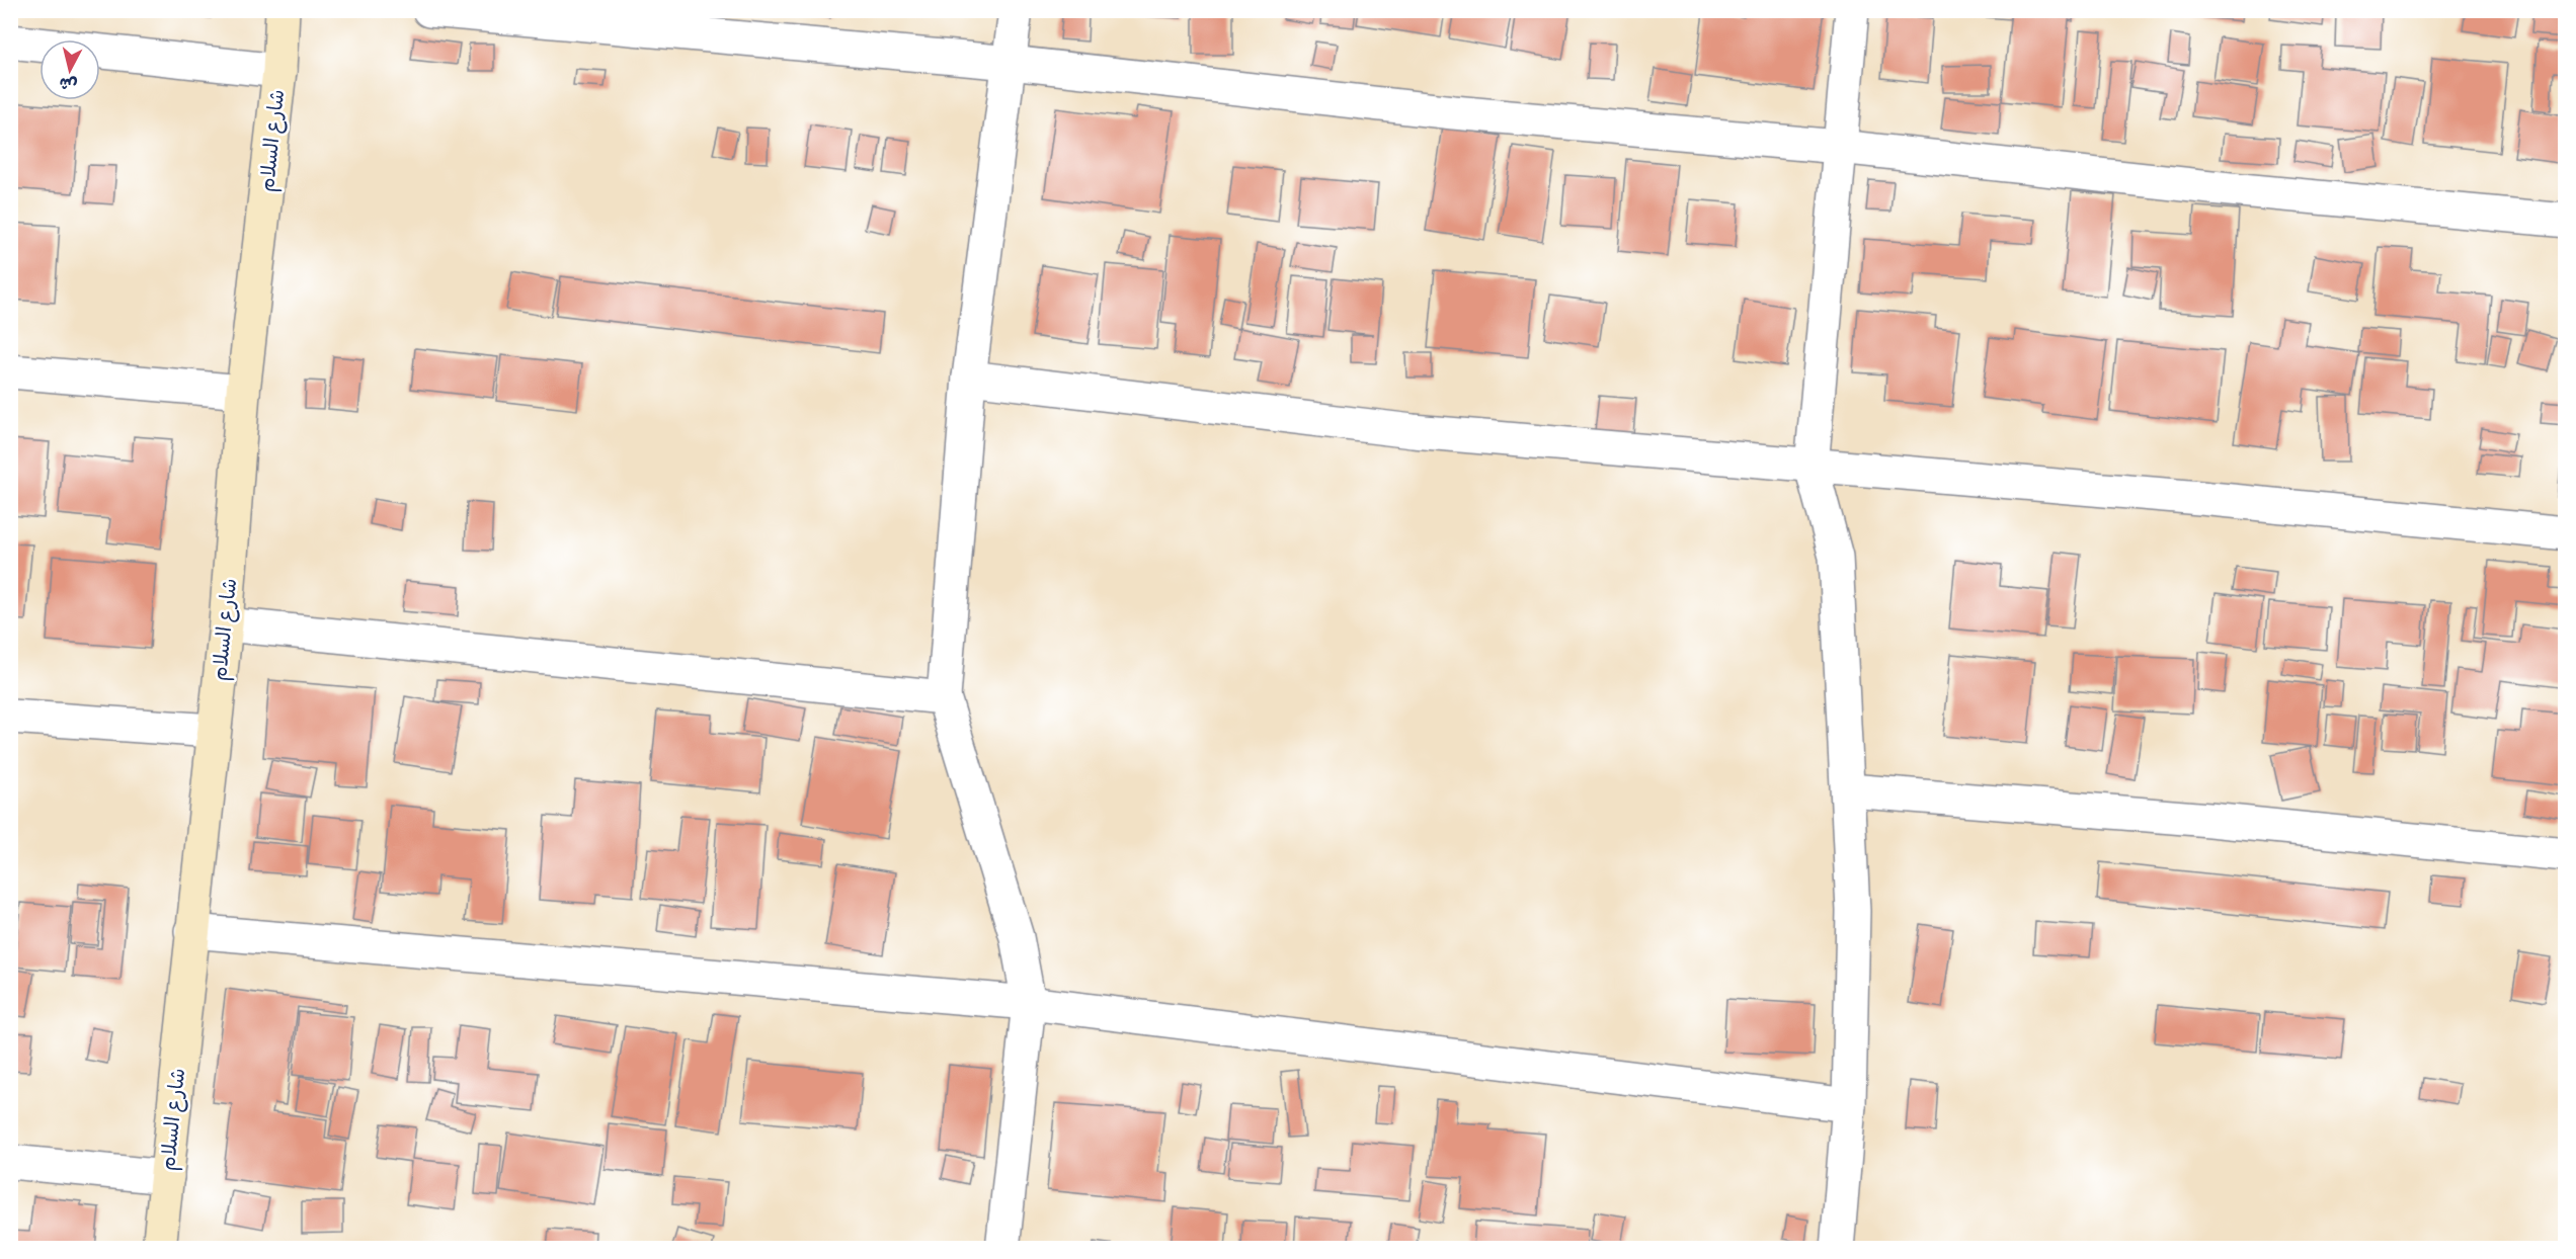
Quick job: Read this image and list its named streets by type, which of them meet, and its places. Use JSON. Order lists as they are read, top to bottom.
{
  "streets": {
    "street": ["شارع السلام"]
  },
  "north": "bottom"
}
